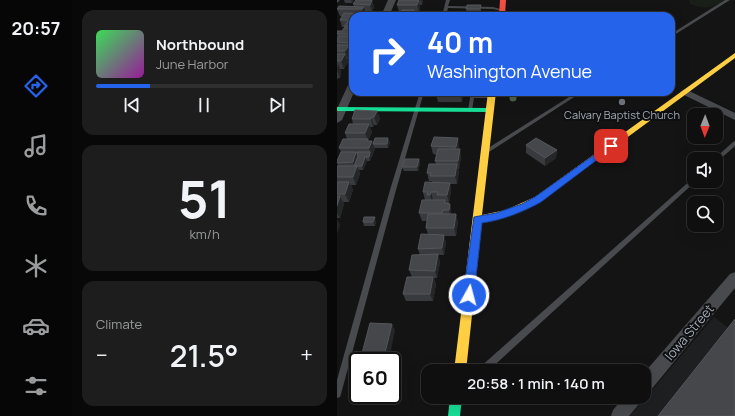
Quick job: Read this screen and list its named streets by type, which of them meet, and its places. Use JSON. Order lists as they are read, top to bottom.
{
  "streets": {
    "street": ["Iowa Street"]
  },
  "places": ["Calvary Baptist Church"],
  "north": "bottom",
  "page": {
    "tabs": "20:57",
    "turn": ["40 m", "Washington Avenue"],
    "song": ["Northbound", "June Harbor"],
    "tile": [
      ["51", "km/h"],
      "Climate"
    ],
    "heat": ["−", "21.5°", "+"],
    "limit": "60",
    "trip": "20:58 · 1 min · 140 m"
  }
}
